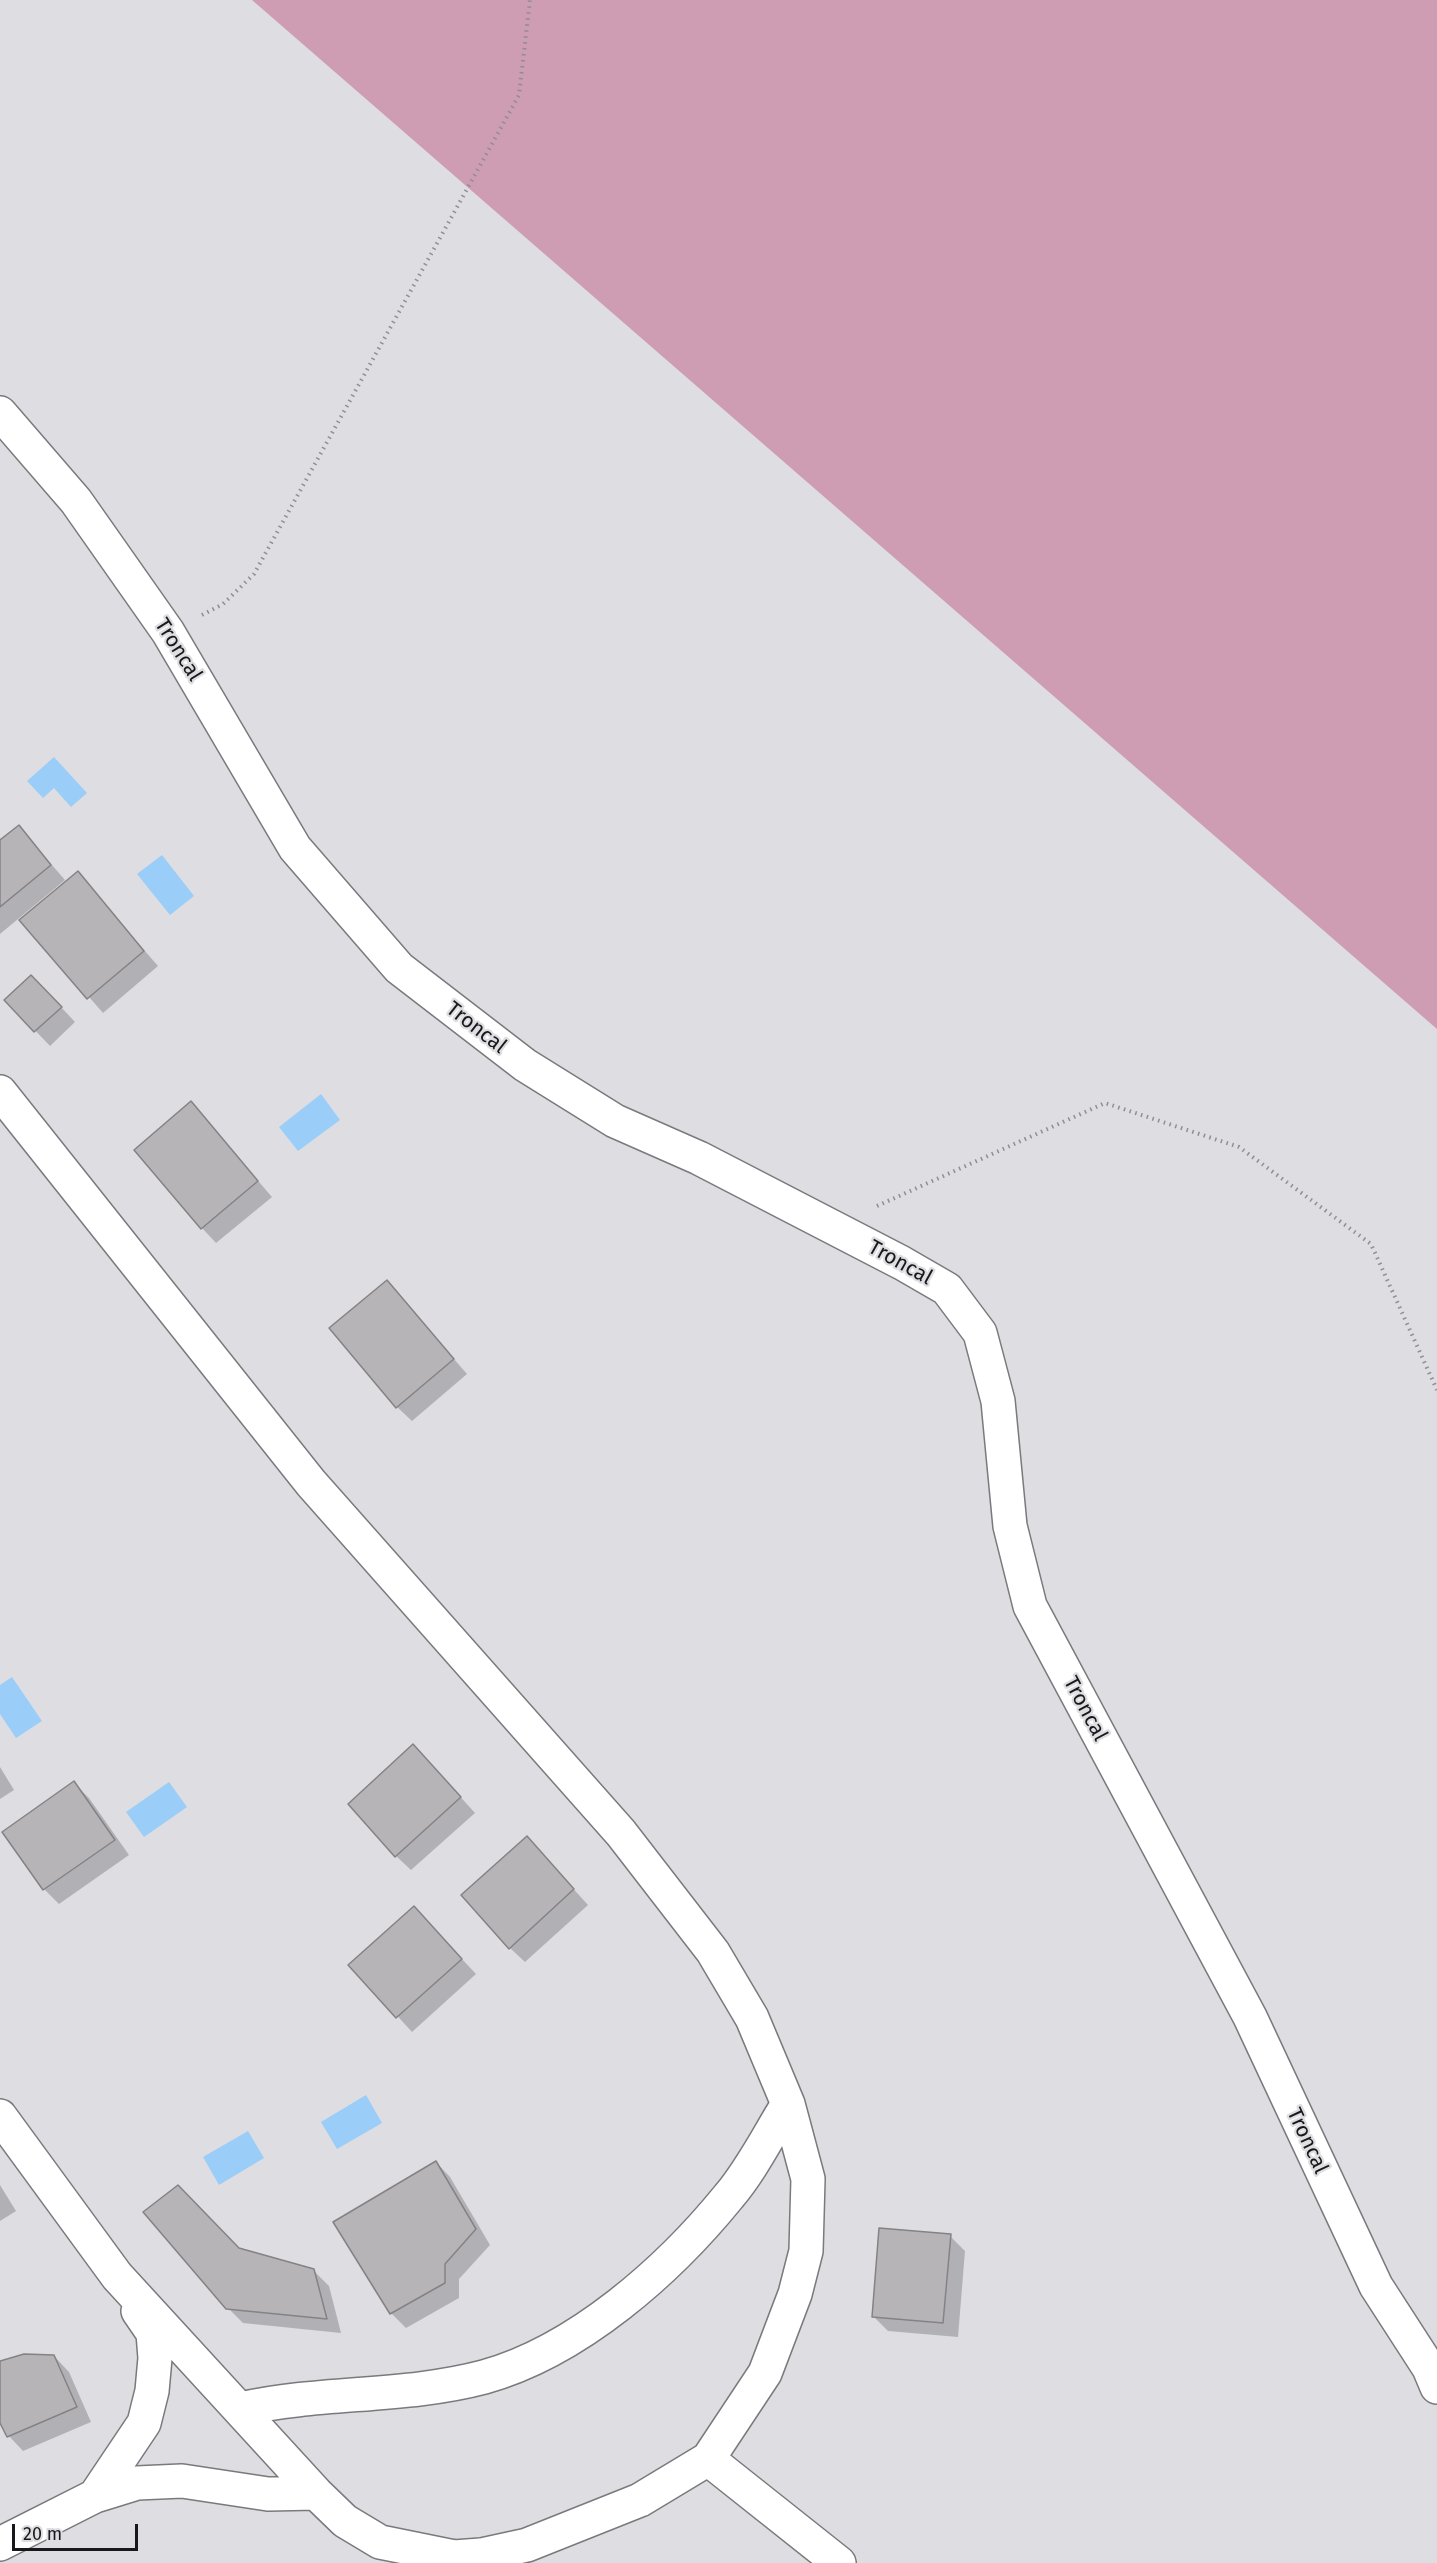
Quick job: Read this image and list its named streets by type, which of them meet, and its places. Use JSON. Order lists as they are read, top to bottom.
{
  "streets": {
    "street": ["Troncal"]
  },
  "scale_bar": "20 m"
}
